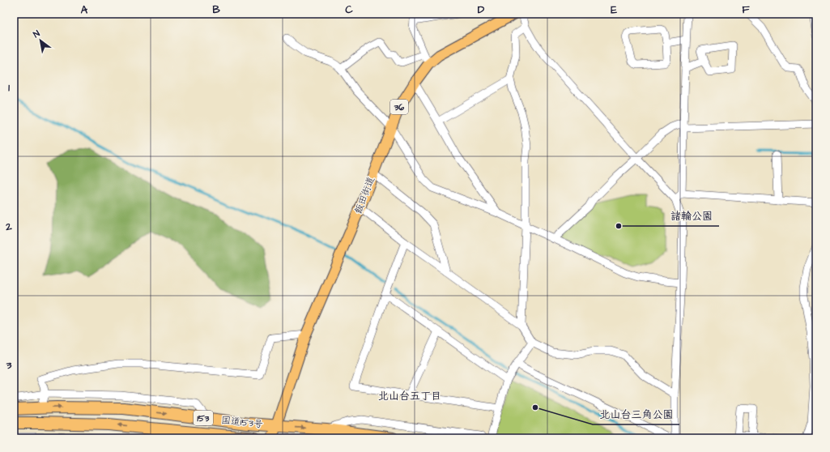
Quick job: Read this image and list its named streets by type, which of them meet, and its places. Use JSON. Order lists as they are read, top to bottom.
{
  "streets": {
    "highway": ["153", "国道153号"],
    "main road": ["36", "飯田街道"]
  },
  "crossings": [
    ["36", "飯田街道"],
    ["36", "国道153号"],
    ["飯田街道", "国道153号"]
  ],
  "districts": ["北山台五丁目"],
  "places": ["諸輪公園", "北山台三角公園"],
  "north": "top left",
  "grid": {
    "columns": [
      "A",
      "B",
      "C",
      "D",
      "E",
      "F"
    ],
    "rows": ["1", "2", "3"]
  }
}
